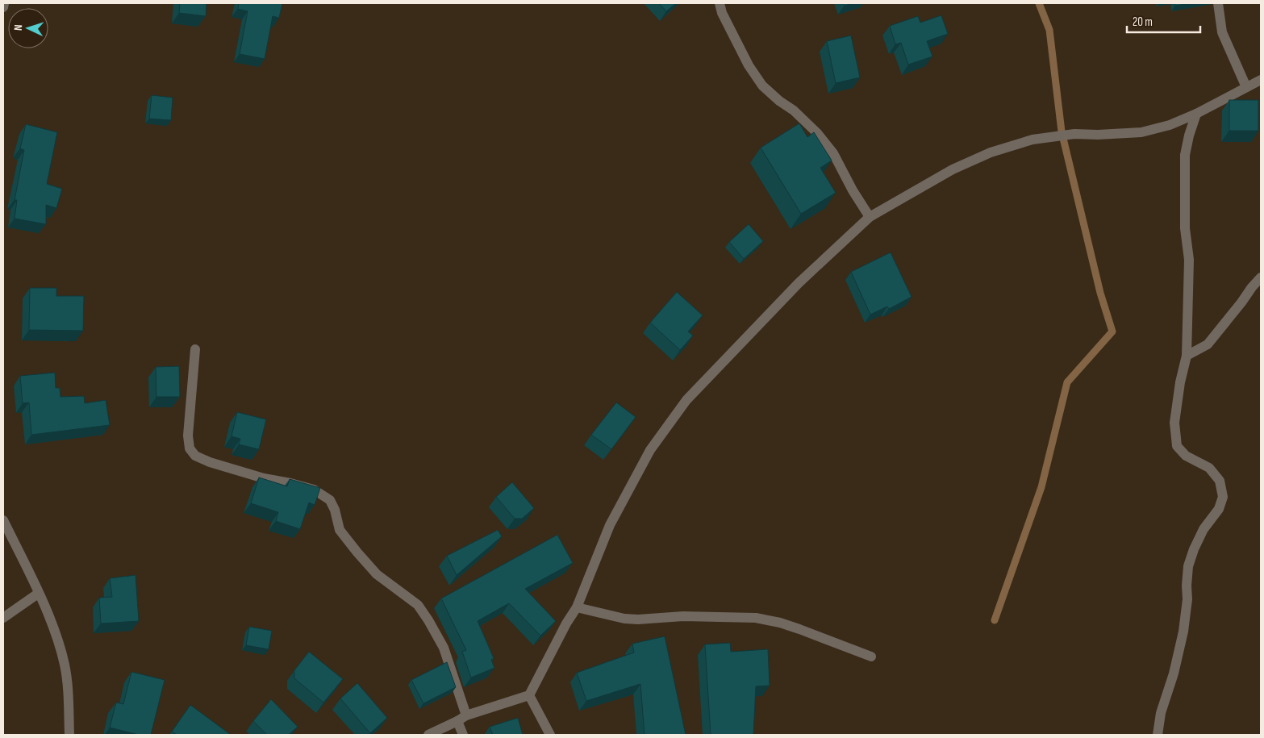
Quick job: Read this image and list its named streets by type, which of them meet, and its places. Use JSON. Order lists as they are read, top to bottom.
{
  "scale_bar": "20 m",
  "north": "left"
}
